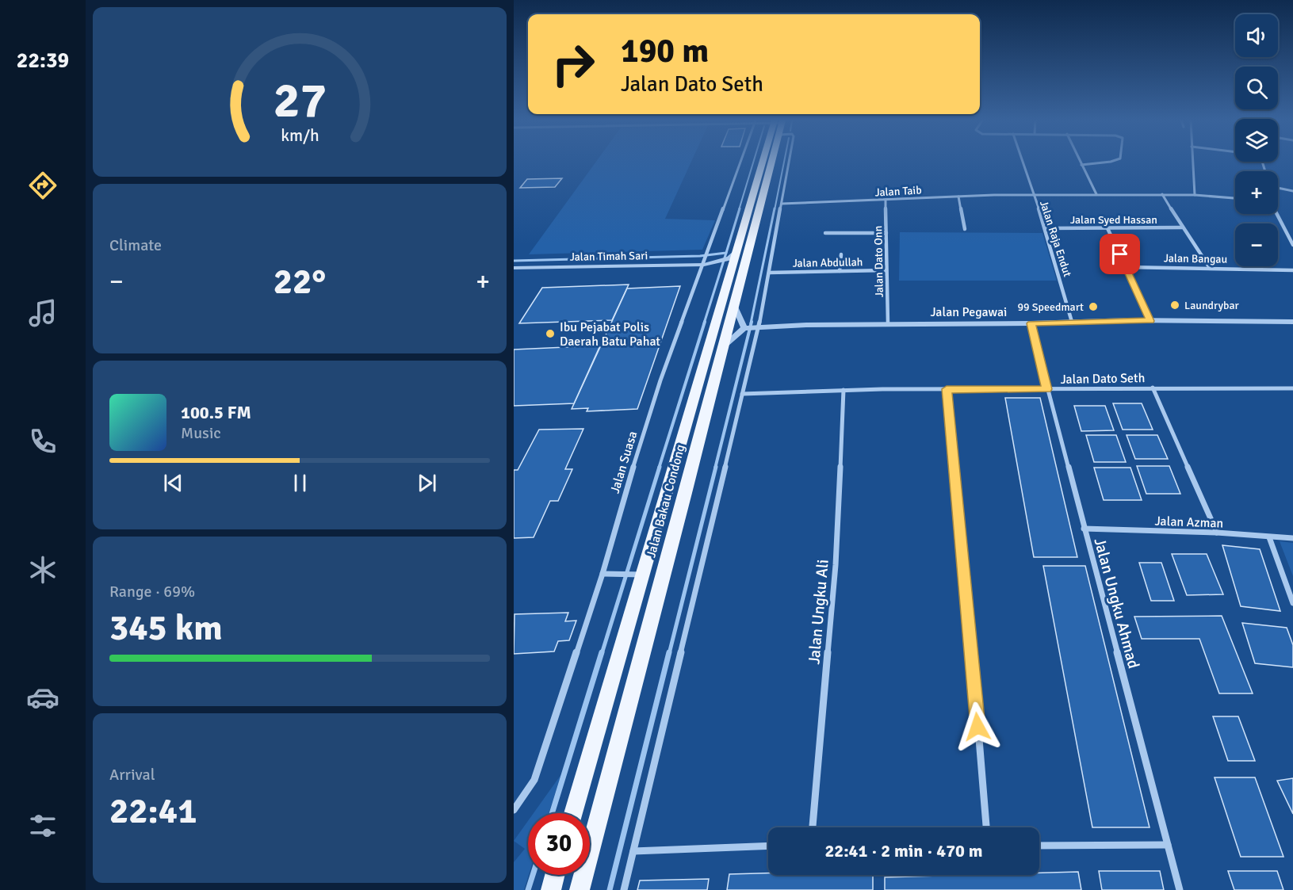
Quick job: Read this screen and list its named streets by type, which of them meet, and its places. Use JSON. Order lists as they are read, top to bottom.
{
  "streets": {
    "main road": ["Jalan Bakau Condong"],
    "street": [
      "Jalan Taib",
      "Jalan Syed Hassan",
      "Jalan Raja Endut",
      "Jalan Timah Sari",
      "Jalan Bangau",
      "Jalan Dato Onn",
      "Jalan Abdullah",
      "Jalan Pegawai",
      "Jalan Dato Seth",
      "Jalan Suasa",
      "Jalan Azman",
      "Jalan Ungku Ahmad",
      "Jalan Ungku Ali"
    ]
  },
  "crossings": [
    ["Jalan Taib", "Jalan Raja Endut"],
    ["Jalan Taib", "Jalan Dato Onn"],
    ["Jalan Syed Hassan", "Jalan Raja Endut"],
    ["Jalan Raja Endut", "Jalan Pegawai"],
    ["Jalan Timah Sari", "Jalan Suasa"],
    ["Jalan Timah Sari", "Jalan Bakau Condong"],
    ["Jalan Dato Onn", "Jalan Abdullah"],
    ["Jalan Dato Onn", "Jalan Pegawai"],
    ["Jalan Pegawai", "Jalan Ungku Ahmad"],
    ["Jalan Dato Seth", "Jalan Ungku Ahmad"],
    ["Jalan Dato Seth", "Jalan Ungku Ali"],
    ["Jalan Azman", "Jalan Ungku Ahmad"]
  ],
  "places": ["Laundrybar", "99 Speedmart", "Ibu Pejabat Polis Daerah Batu Pahat"],
  "page": {
    "tabs": "22:39",
    "map_buttons": ["+", "−"],
    "turn": ["190 m", "Jalan Dato Seth"],
    "tile": [
      "Climate",
      ["Range · 69%", "345 km"],
      ["Arrival", "22:41"]
    ],
    "heat": ["−", "22°", "+"],
    "song": ["100.5 FM", "Music"],
    "limit": "30",
    "trip": "22:41 · 2 min · 470 m",
    "gauge": ["27", "km/h"]
  }
}
